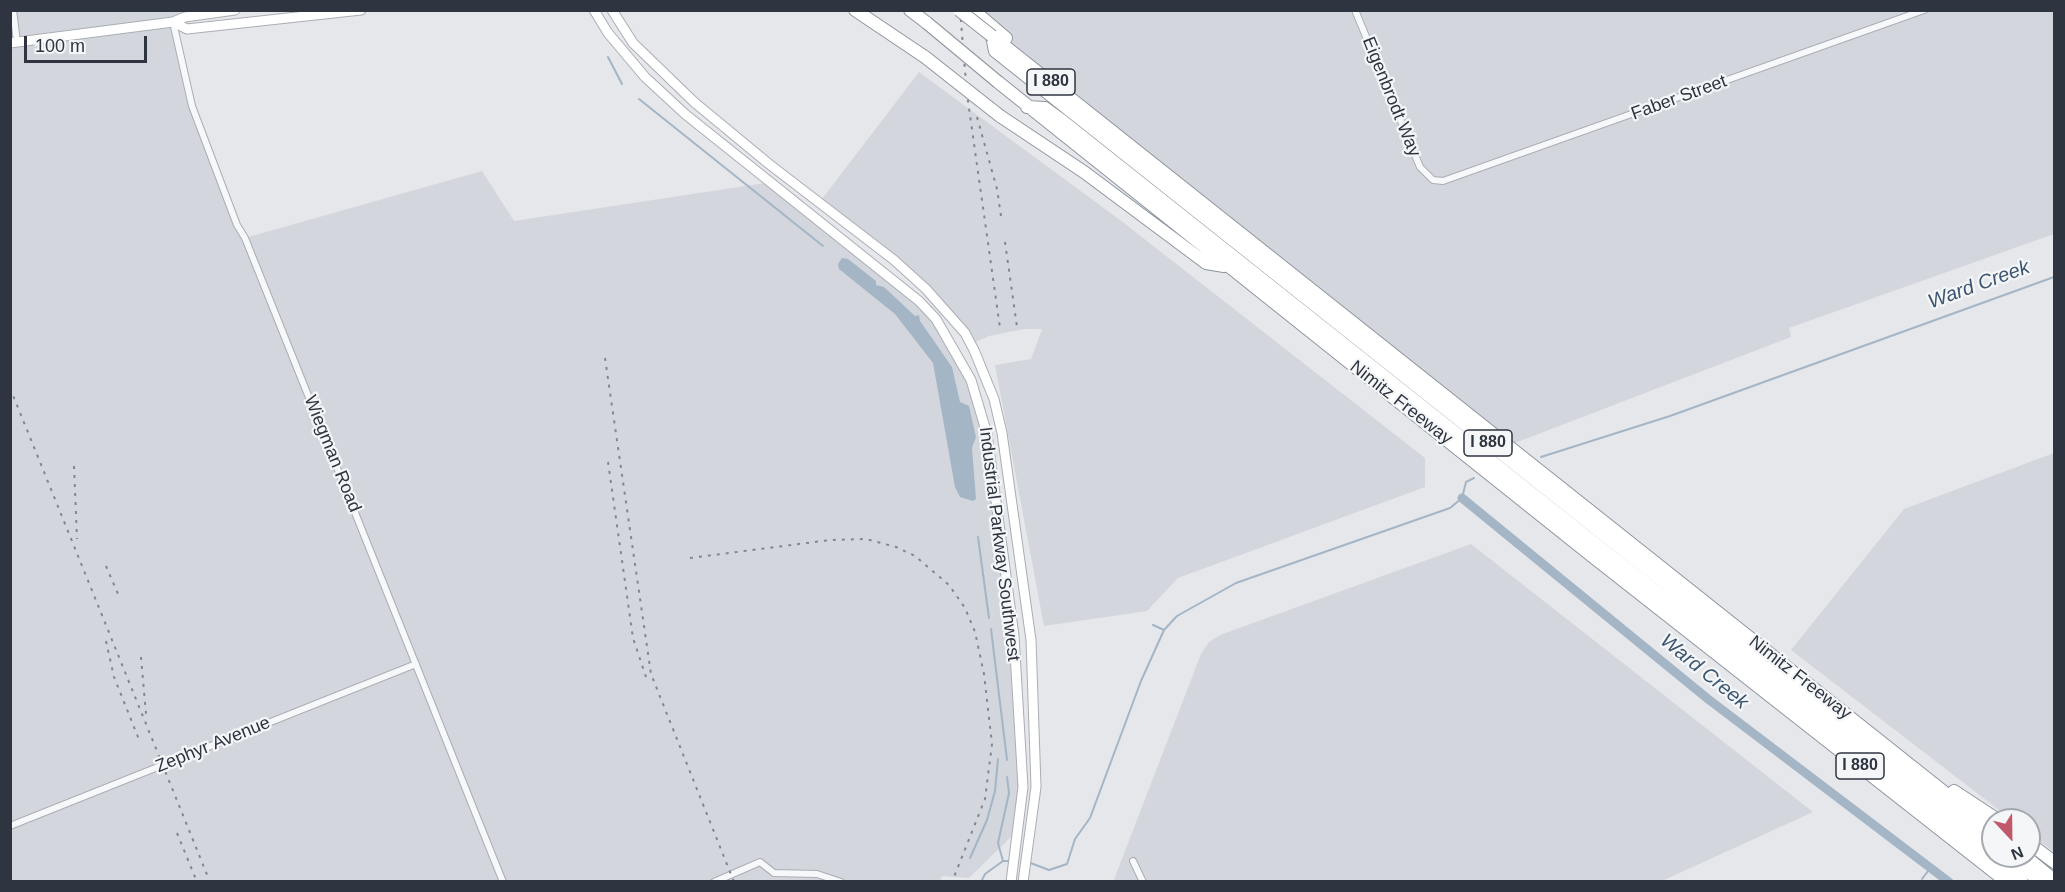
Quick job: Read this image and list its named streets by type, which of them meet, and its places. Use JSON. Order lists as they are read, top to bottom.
{
  "streets": {
    "highway": ["I 880", "Nimitz Freeway"],
    "main road": ["Industrial Parkway Southwest"],
    "street": [
      "Eigenbrodt Way",
      "Faber Street",
      "Wiegman Road",
      "Zephyr Avenue"
    ]
  },
  "crossings": [
    ["I 880", "Nimitz Freeway"],
    ["Eigenbrodt Way", "Faber Street"],
    ["Wiegman Road", "Zephyr Avenue"]
  ],
  "water": ["Ward Creek"],
  "scale_bar": "100 m",
  "north": "bottom"
}
